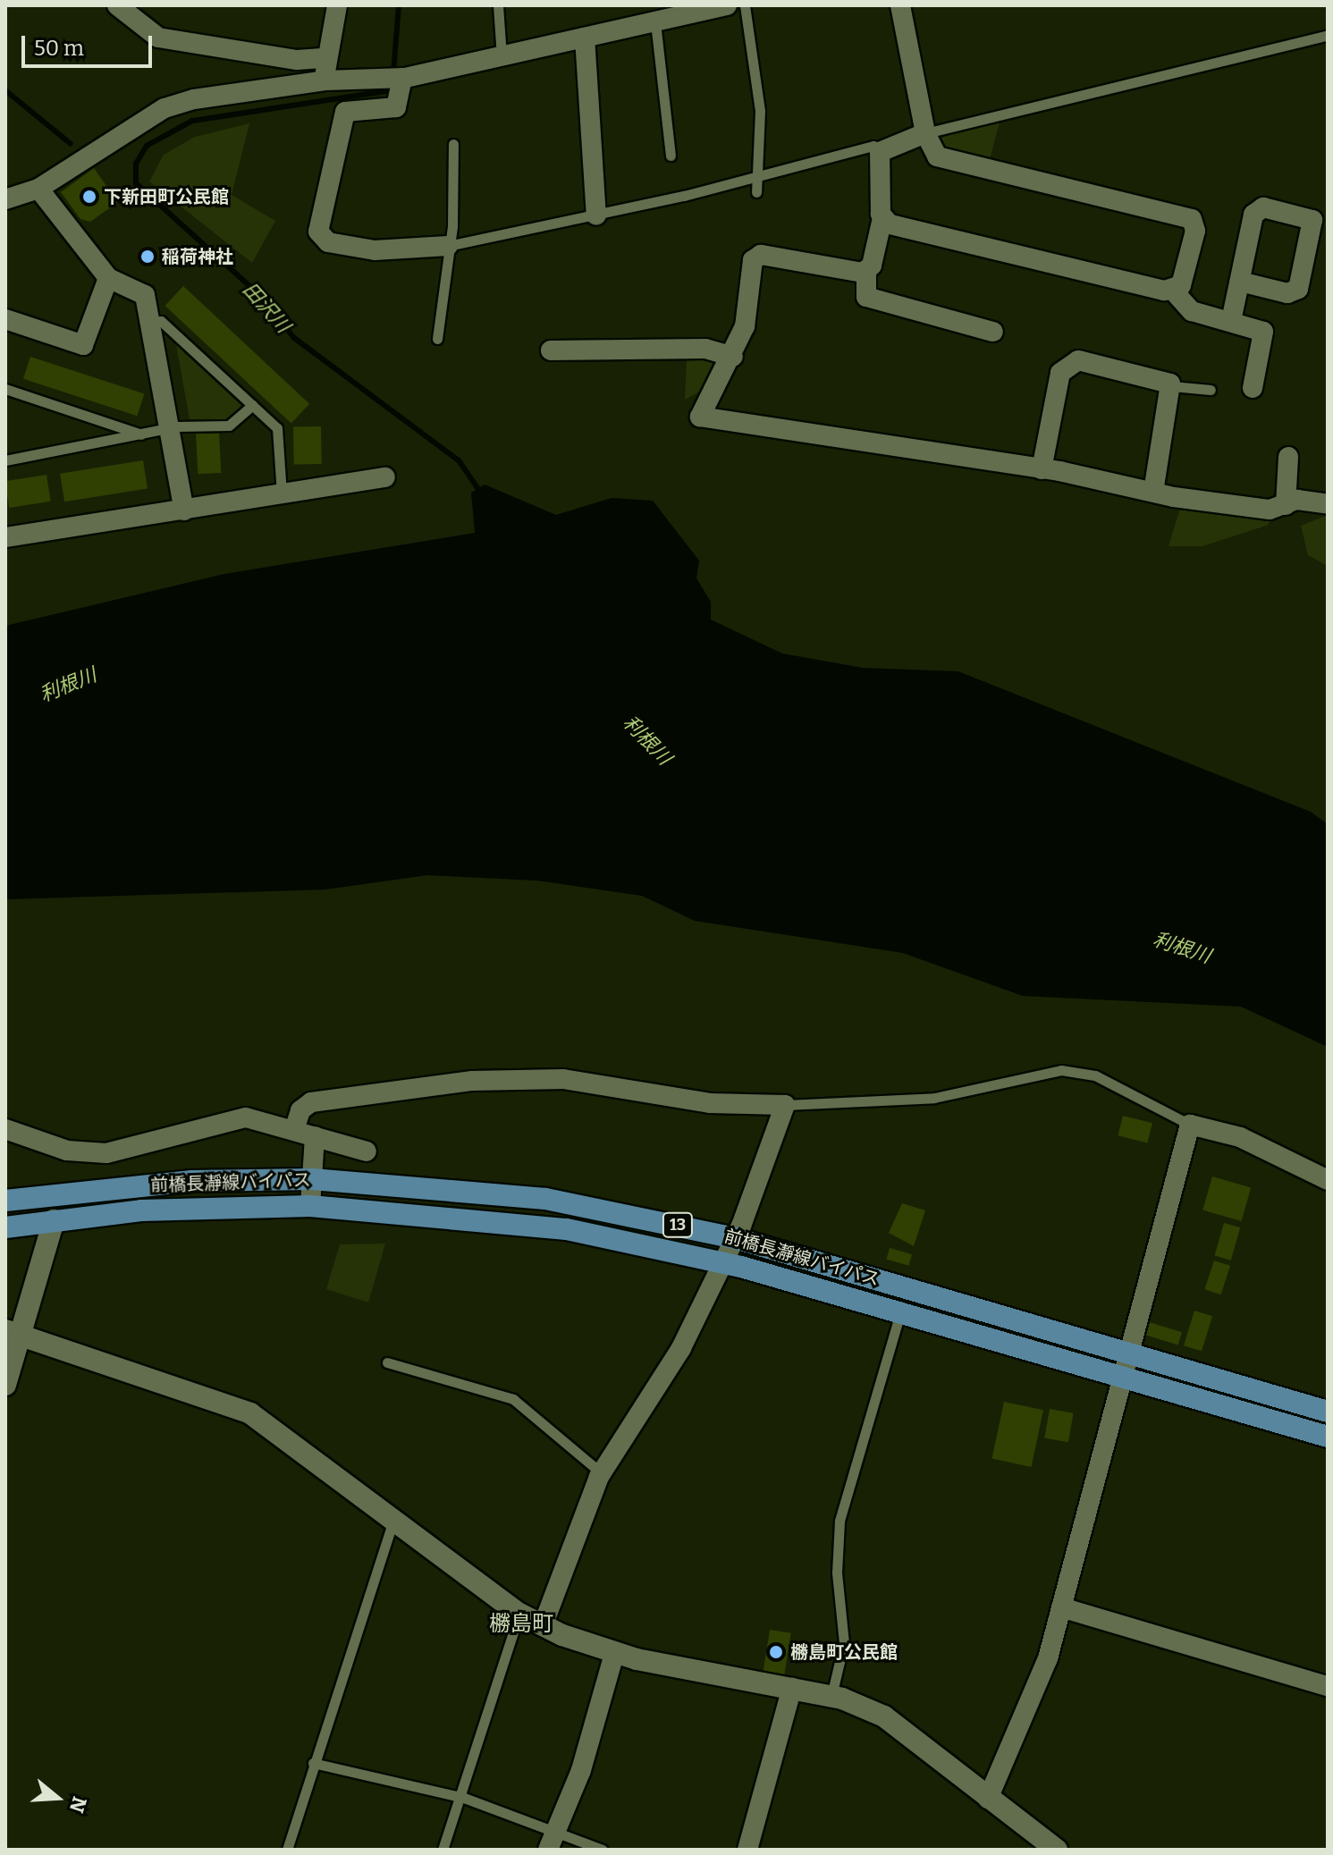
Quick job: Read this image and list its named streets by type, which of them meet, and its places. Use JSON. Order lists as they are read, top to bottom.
{
  "streets": {
    "main road": ["前橋長瀞線バイパス", "13"]
  },
  "districts": ["橳島町"],
  "water": ["田沢川", "利根川"],
  "places": ["下新田町公民館", "稲荷神社", "橳島町公民館"],
  "scale_bar": "50 m",
  "north": "right"
}
